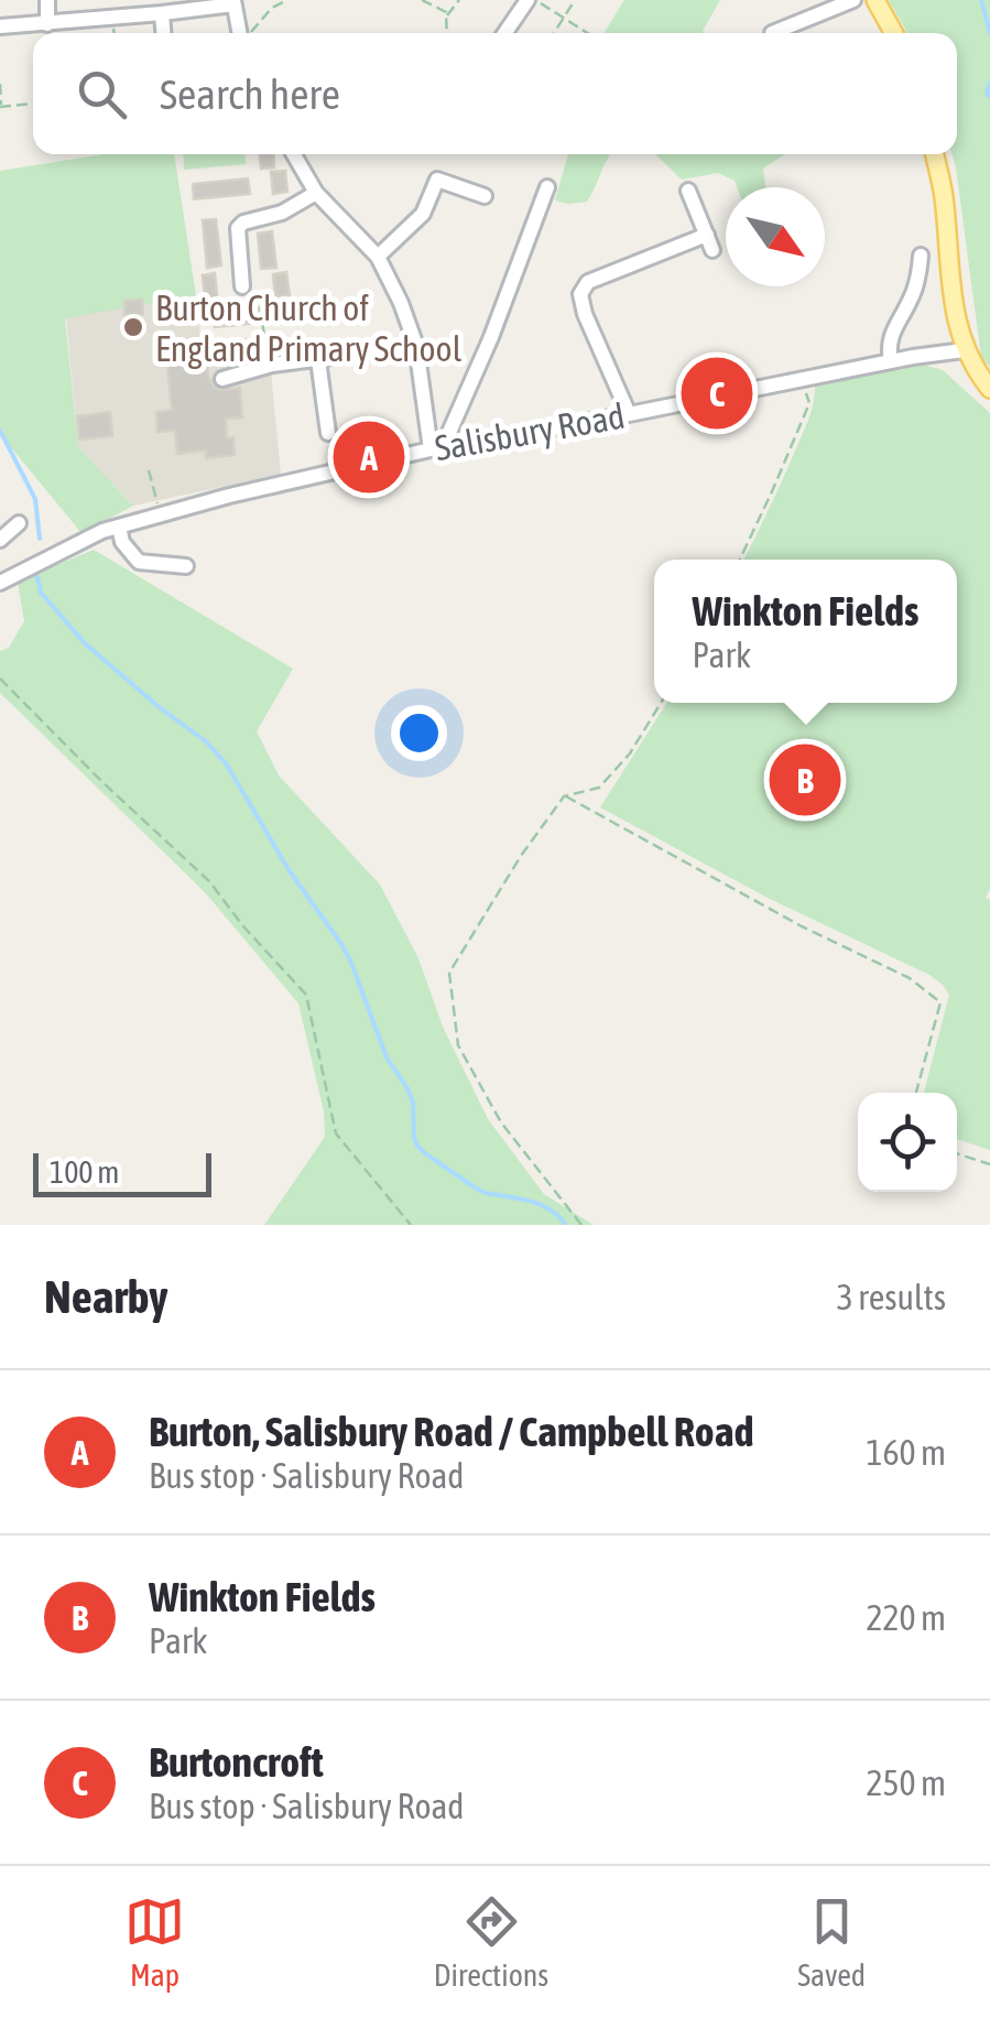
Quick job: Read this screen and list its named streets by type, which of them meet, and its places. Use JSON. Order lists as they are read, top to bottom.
{
  "streets": {
    "street": ["Salisbury Road"]
  },
  "places": ["Burton Church of England Primary School"],
  "scale_bar": "100 m",
  "north": "bottom right",
  "page": {
    "search": "Search here",
    "pins": ["C", "A", "B"],
    "popup": ["Winkton Fields", "Park"],
    "scale": "100 m",
    "heading": ["Nearby", "3 results"],
    "list": [
      {
        "mark": "A",
        "name": "Burton, Salisbury Road / Campbell Road",
        "note": "Bus stop · Salisbury Road",
        "value": "160 m"
      },
      {
        "mark": "B",
        "name": "Winkton Fields",
        "note": "Park",
        "value": "220 m"
      },
      {
        "mark": "C",
        "name": "Burtoncroft",
        "note": "Bus stop · Salisbury Road",
        "value": "250 m"
      }
    ],
    "nav": ["Map", "Directions", "Saved"]
  }
}
